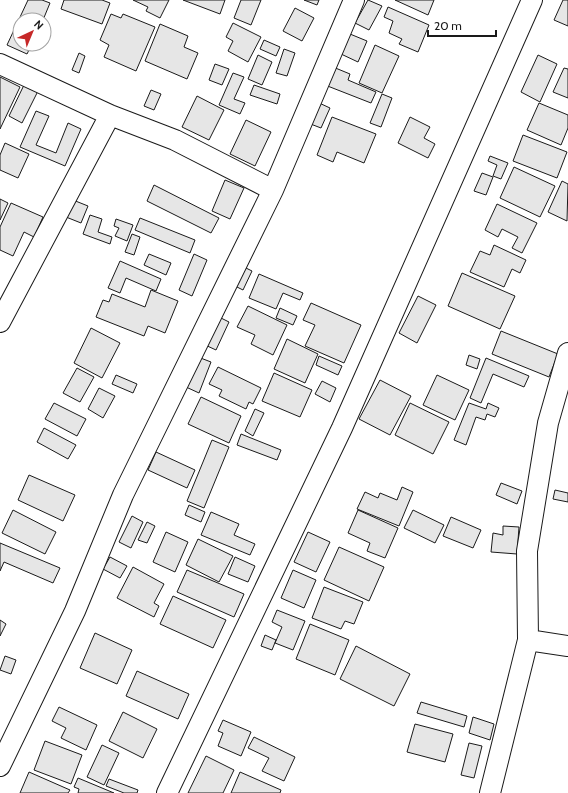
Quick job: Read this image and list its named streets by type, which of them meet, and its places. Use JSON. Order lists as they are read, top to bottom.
{
  "scale_bar": "20 m",
  "north": "top right"
}
